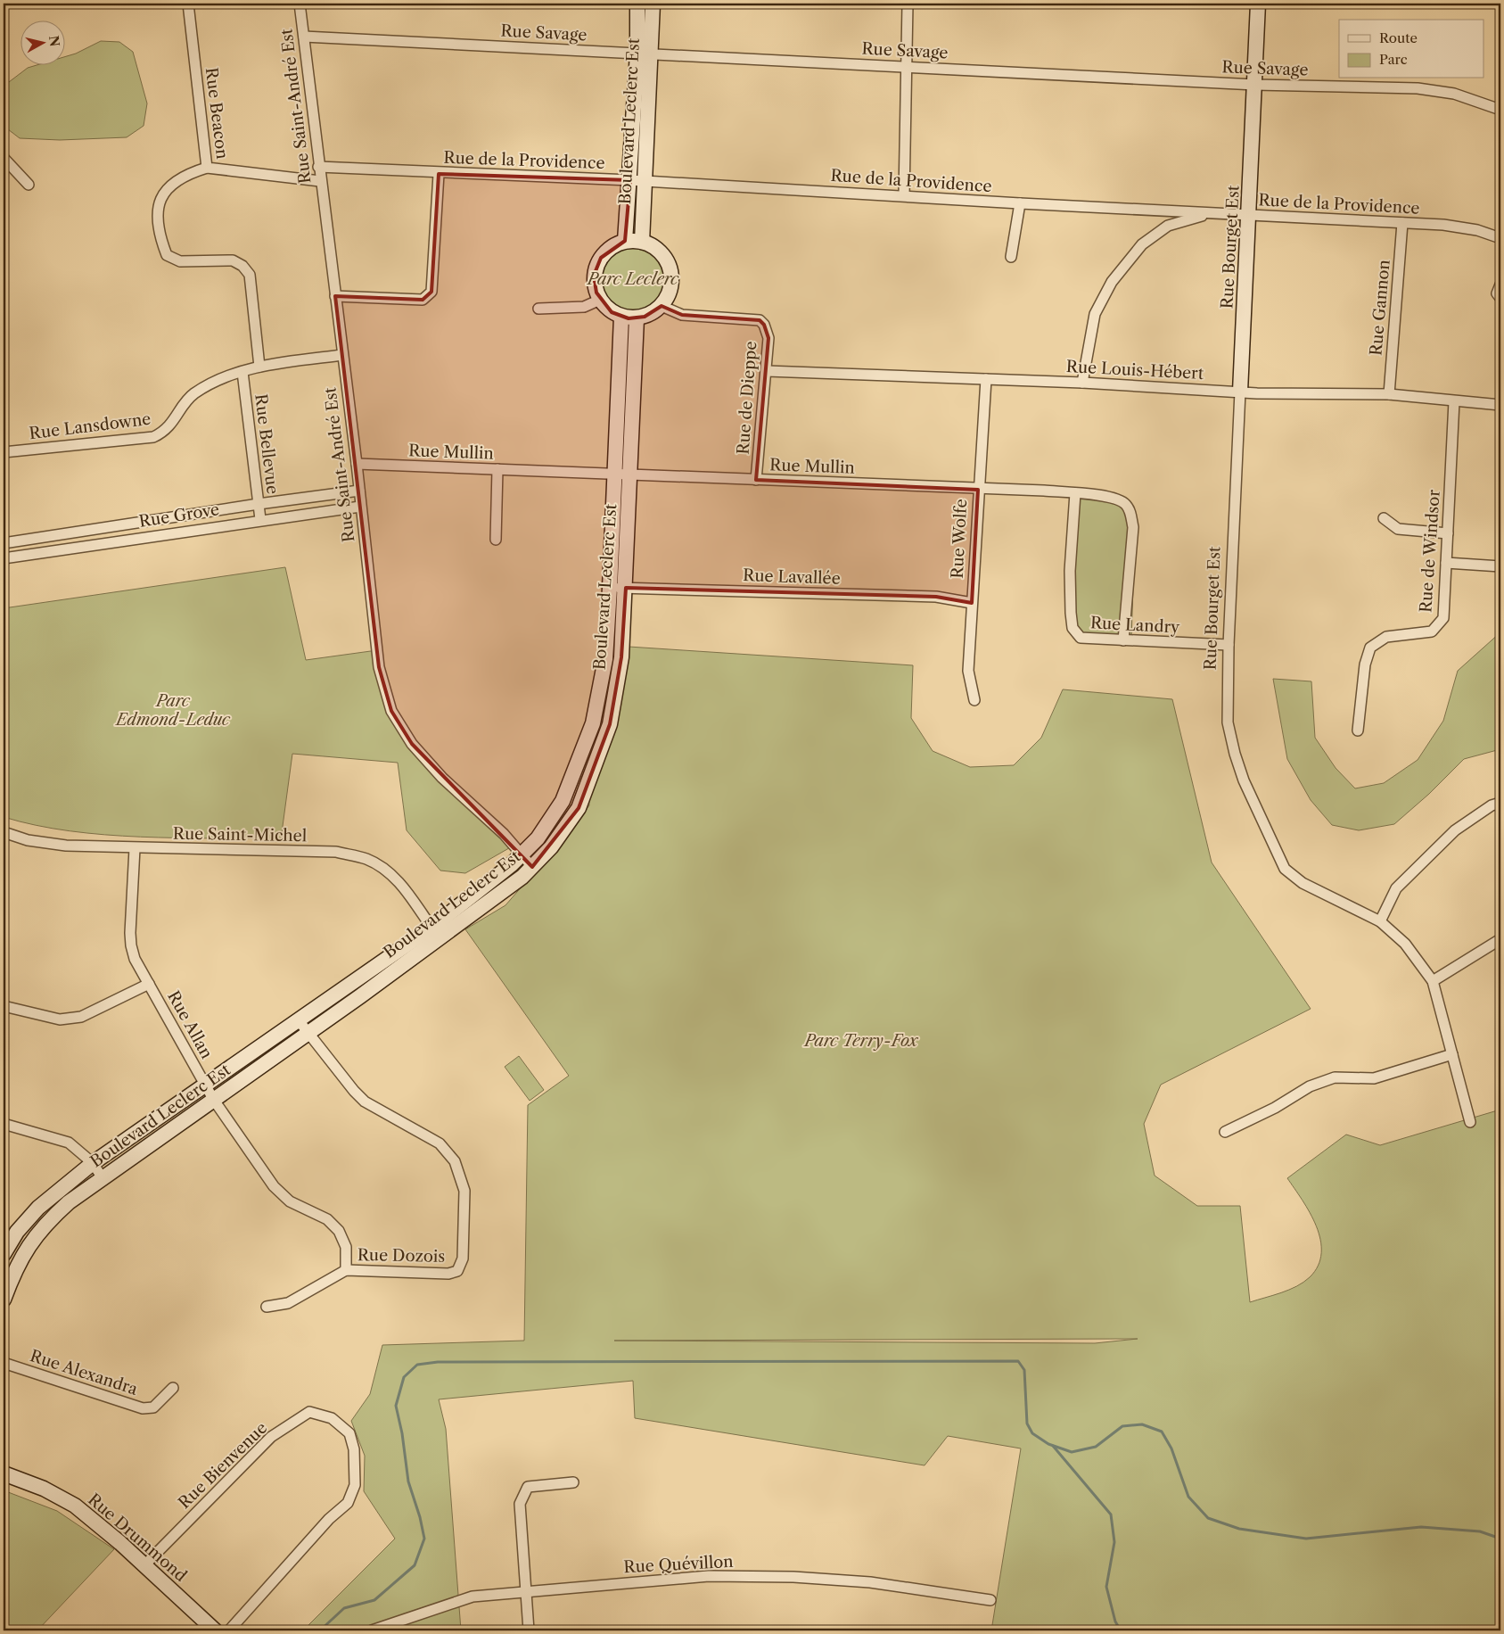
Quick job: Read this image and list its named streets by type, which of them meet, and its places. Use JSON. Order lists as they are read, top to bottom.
{
  "streets": {
    "street": [
      "Rue Savage",
      "Rue Saint-André Est",
      "Rue Beacon",
      "Boulevard Leclerc Est",
      "Rue de la Providence",
      "Rue Bourget Est",
      "Rue Gannon",
      "Rue Louis-Hébert",
      "Rue de Dieppe",
      "Rue Lansdowne",
      "Rue Bellevue",
      "Rue Mullin",
      "Rue Grove",
      "Rue Wolfe",
      "Rue de Windsor",
      "Rue Lavallée",
      "Rue Landry",
      "Rue Saint-Michel",
      "Rue Allan",
      "Rue Dozois",
      "Rue Alexandra",
      "Rue Bienvenue",
      "Rue Drummond",
      "Rue Quévillon"
    ]
  },
  "crossings": [
    ["Rue Savage", "Rue Saint-André Est"],
    ["Rue Savage", "Boulevard Leclerc Est"],
    ["Rue Savage", "Rue Bourget Est"],
    ["Rue Saint-André Est", "Rue Beacon"],
    ["Rue Saint-André Est", "Boulevard Leclerc Est"],
    ["Rue Saint-André Est", "Rue de la Providence"],
    ["Rue Saint-André Est", "Rue Lansdowne"],
    ["Rue Saint-André Est", "Rue Mullin"],
    ["Rue Saint-André Est", "Rue Grove"],
    ["Boulevard Leclerc Est", "Rue de la Providence"],
    ["Boulevard Leclerc Est", "Rue de Dieppe"],
    ["Boulevard Leclerc Est", "Rue Mullin"],
    ["Boulevard Leclerc Est", "Rue Lavallée"],
    ["Boulevard Leclerc Est", "Rue Saint-Michel"],
    ["Boulevard Leclerc Est", "Rue Allan"],
    ["Boulevard Leclerc Est", "Rue Dozois"],
    ["Rue de la Providence", "Rue Bourget Est"],
    ["Rue de la Providence", "Rue Gannon"],
    ["Rue Bourget Est", "Rue Louis-Hébert"],
    ["Rue Bourget Est", "Rue Landry"],
    ["Rue Gannon", "Rue Louis-Hébert"],
    ["Rue Louis-Hébert", "Rue de Dieppe"],
    ["Rue Louis-Hébert", "Rue Wolfe"],
    ["Rue Louis-Hébert", "Rue de Windsor"],
    ["Rue de Dieppe", "Rue Mullin"],
    ["Rue Lansdowne", "Rue Bellevue"],
    ["Rue Bellevue", "Rue Grove"],
    ["Rue Mullin", "Rue Wolfe"],
    ["Rue Mullin", "Rue Landry"],
    ["Rue Wolfe", "Rue Lavallée"],
    ["Rue Saint-Michel", "Rue Allan"],
    ["Rue Allan", "Rue Dozois"],
    ["Rue Bienvenue", "Rue Drummond"]
  ],
  "parks": ["Parc Leclerc", "Parc Edmond-Leduc", "Parc Terry-Fox"],
  "legend": ["Route", "Parc"],
  "north": "right"
}
